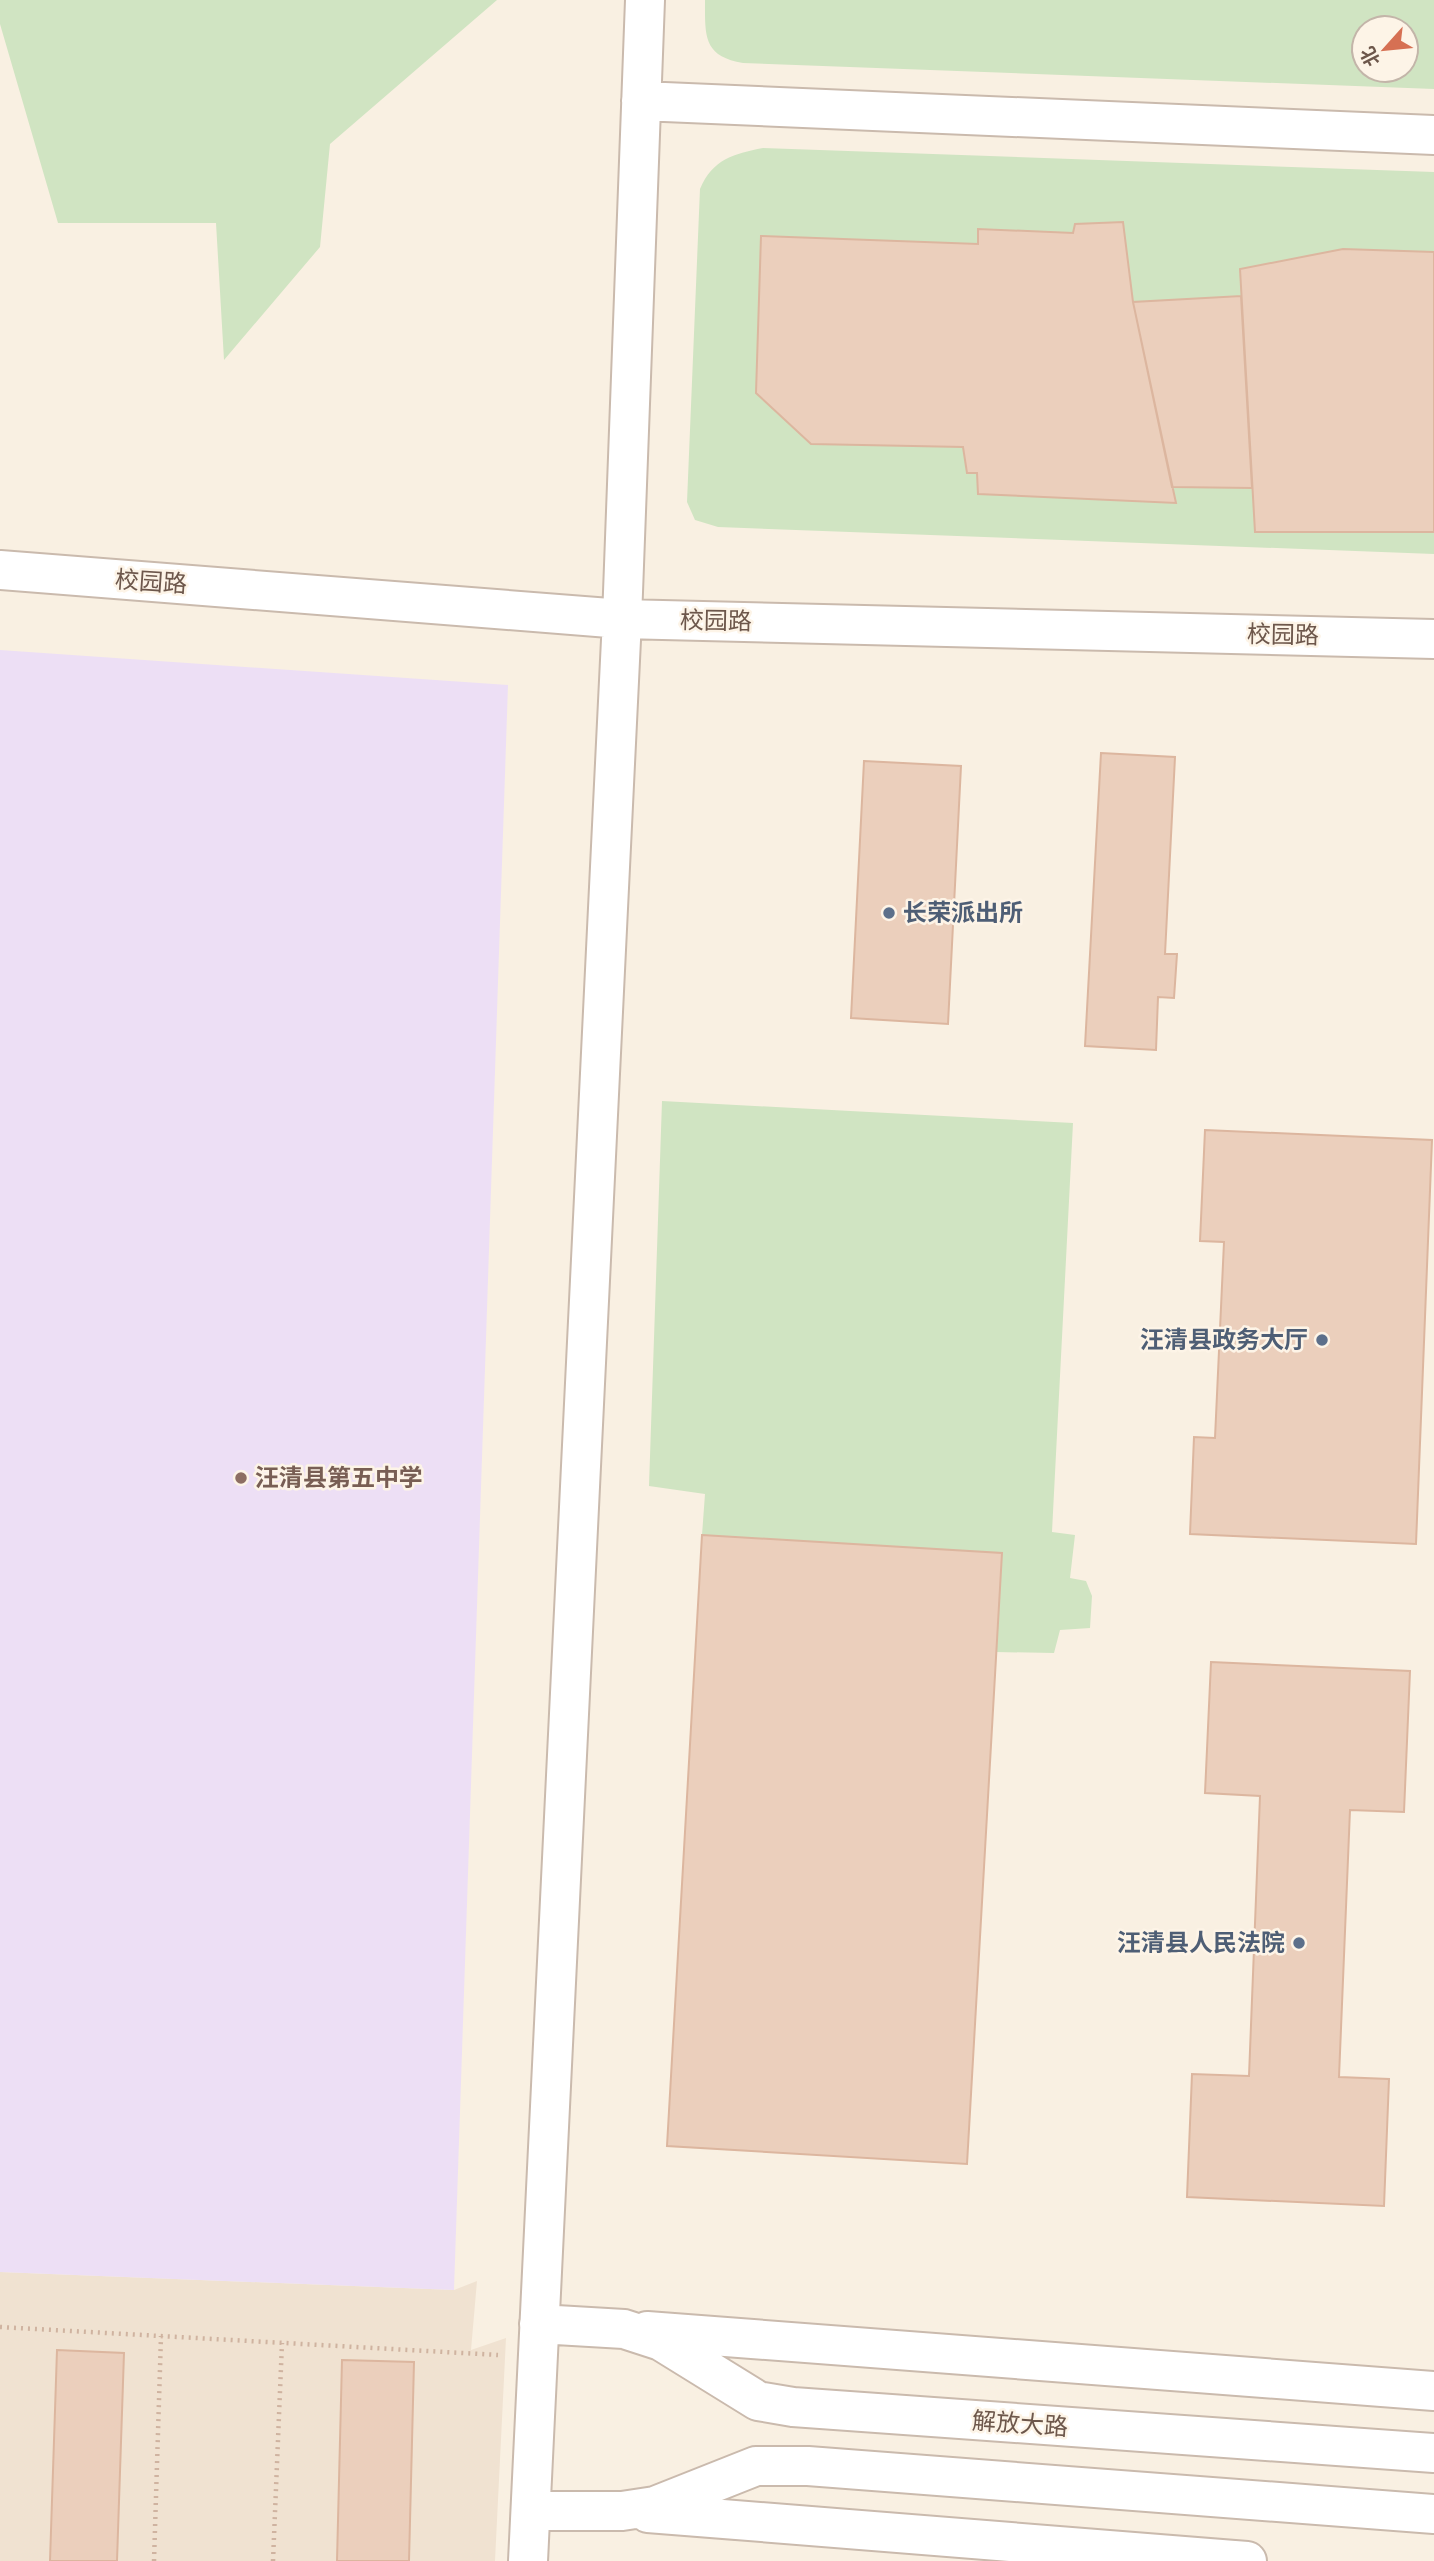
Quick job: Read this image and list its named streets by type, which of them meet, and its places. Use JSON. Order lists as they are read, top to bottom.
{
  "streets": {
    "street": ["校园路", "解放大路"]
  },
  "places": [
    "长荣派出所",
    "汪清县政务大厅",
    "汪清县第五中学",
    "汪清县人民法院"
  ],
  "north": "bottom left"
}
